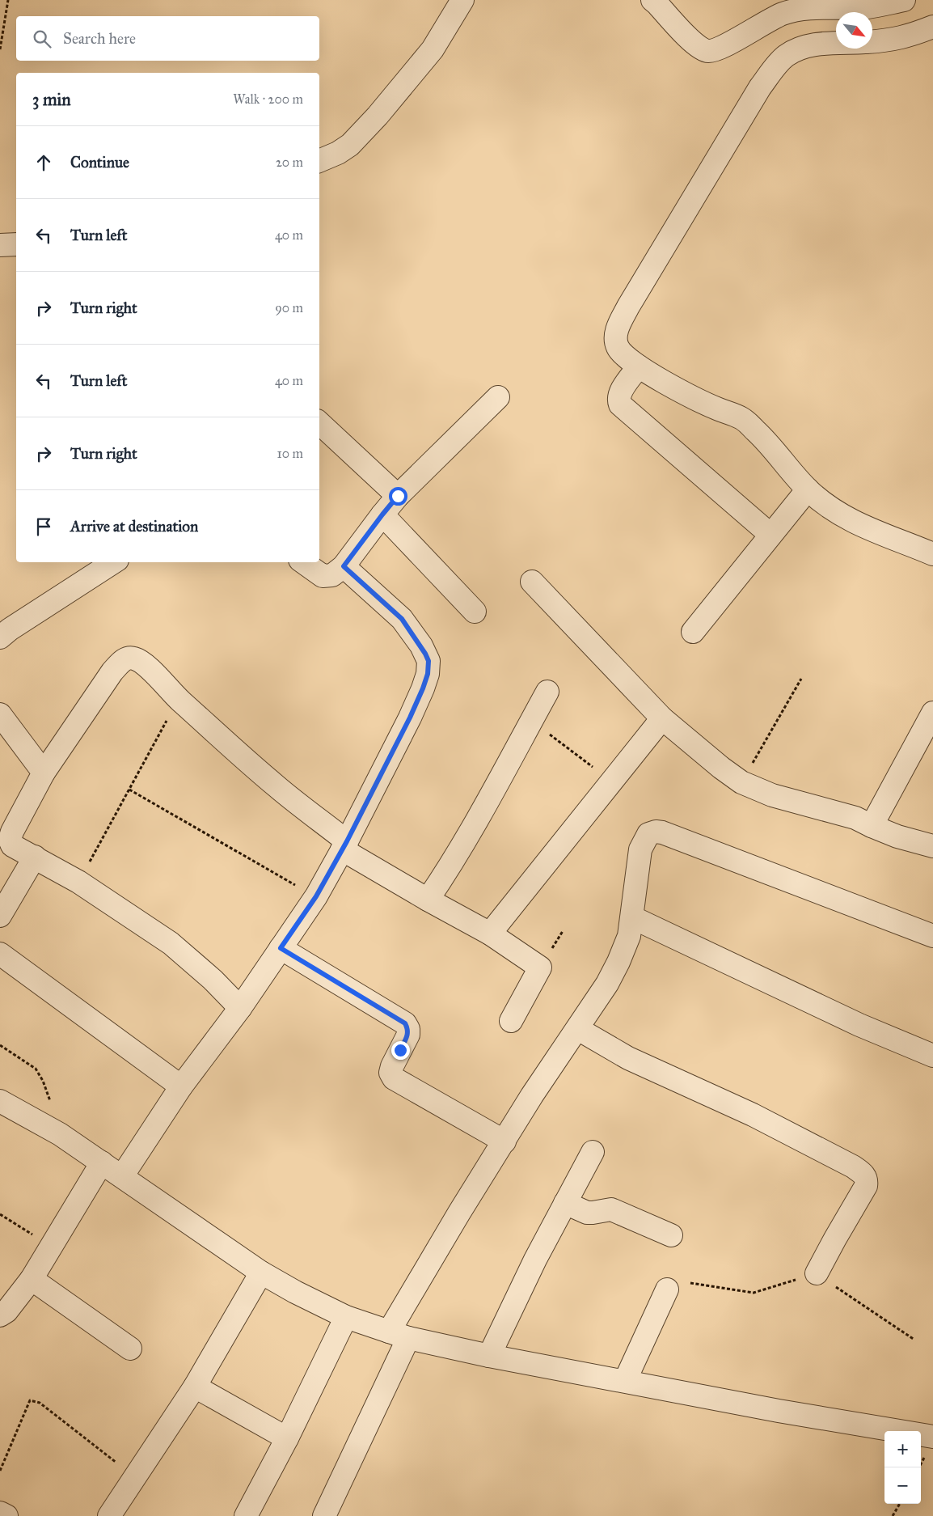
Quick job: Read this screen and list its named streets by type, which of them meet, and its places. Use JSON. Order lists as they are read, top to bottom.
{
  "north": "bottom right",
  "page": {
    "search": "Search here",
    "heading": ["3 min", "Walk · 200 m"],
    "list": [
      ["Continue", "20 m"],
      ["Turn left", "40 m"],
      ["Turn right", "90 m"],
      ["Turn left", "40 m"],
      ["Turn right", "10 m"],
      "Arrive at destination"
    ],
    "map_buttons": ["+", "−"]
  }
}
